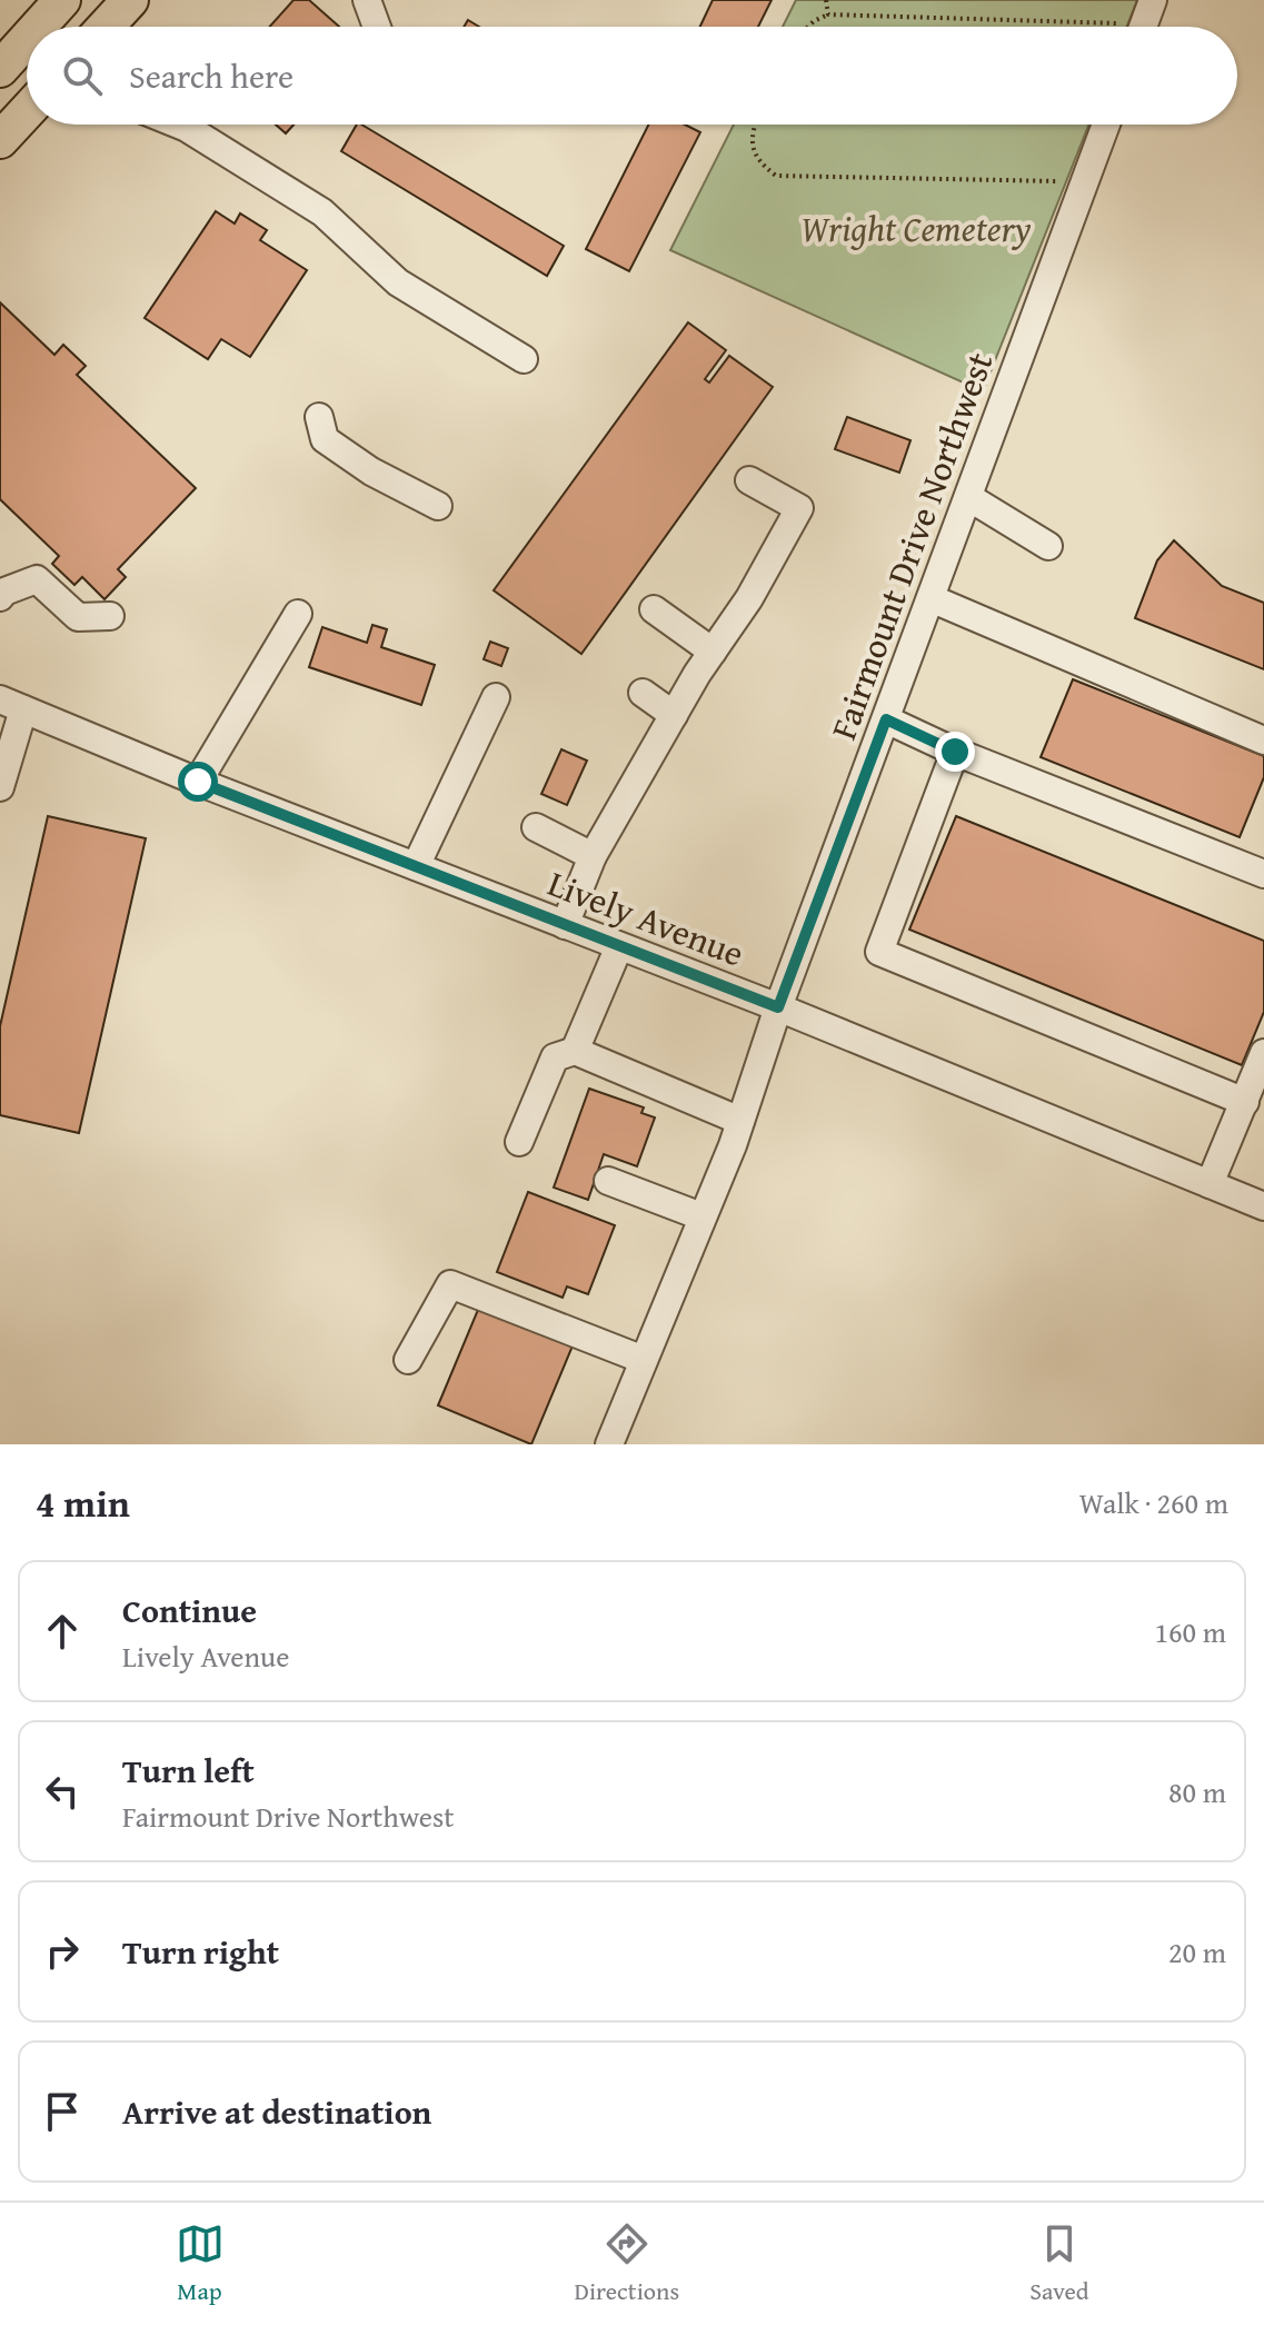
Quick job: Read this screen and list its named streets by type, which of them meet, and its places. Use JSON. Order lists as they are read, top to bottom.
{
  "streets": {
    "street": ["Fairmount Drive Northwest", "Lively Avenue"]
  },
  "crossings": [
    ["Fairmount Drive Northwest", "Lively Avenue"]
  ],
  "parks": ["Wright Cemetery"],
  "page": {
    "search": "Search here",
    "heading": ["4 min", "Walk · 260 m"],
    "list": [
      ["Continue", "Lively Avenue", "160 m"],
      ["Turn left", "Fairmount Drive Northwest", "80 m"],
      ["Turn right", "20 m"],
      "Arrive at destination"
    ],
    "nav": ["Map", "Directions", "Saved"]
  }
}
